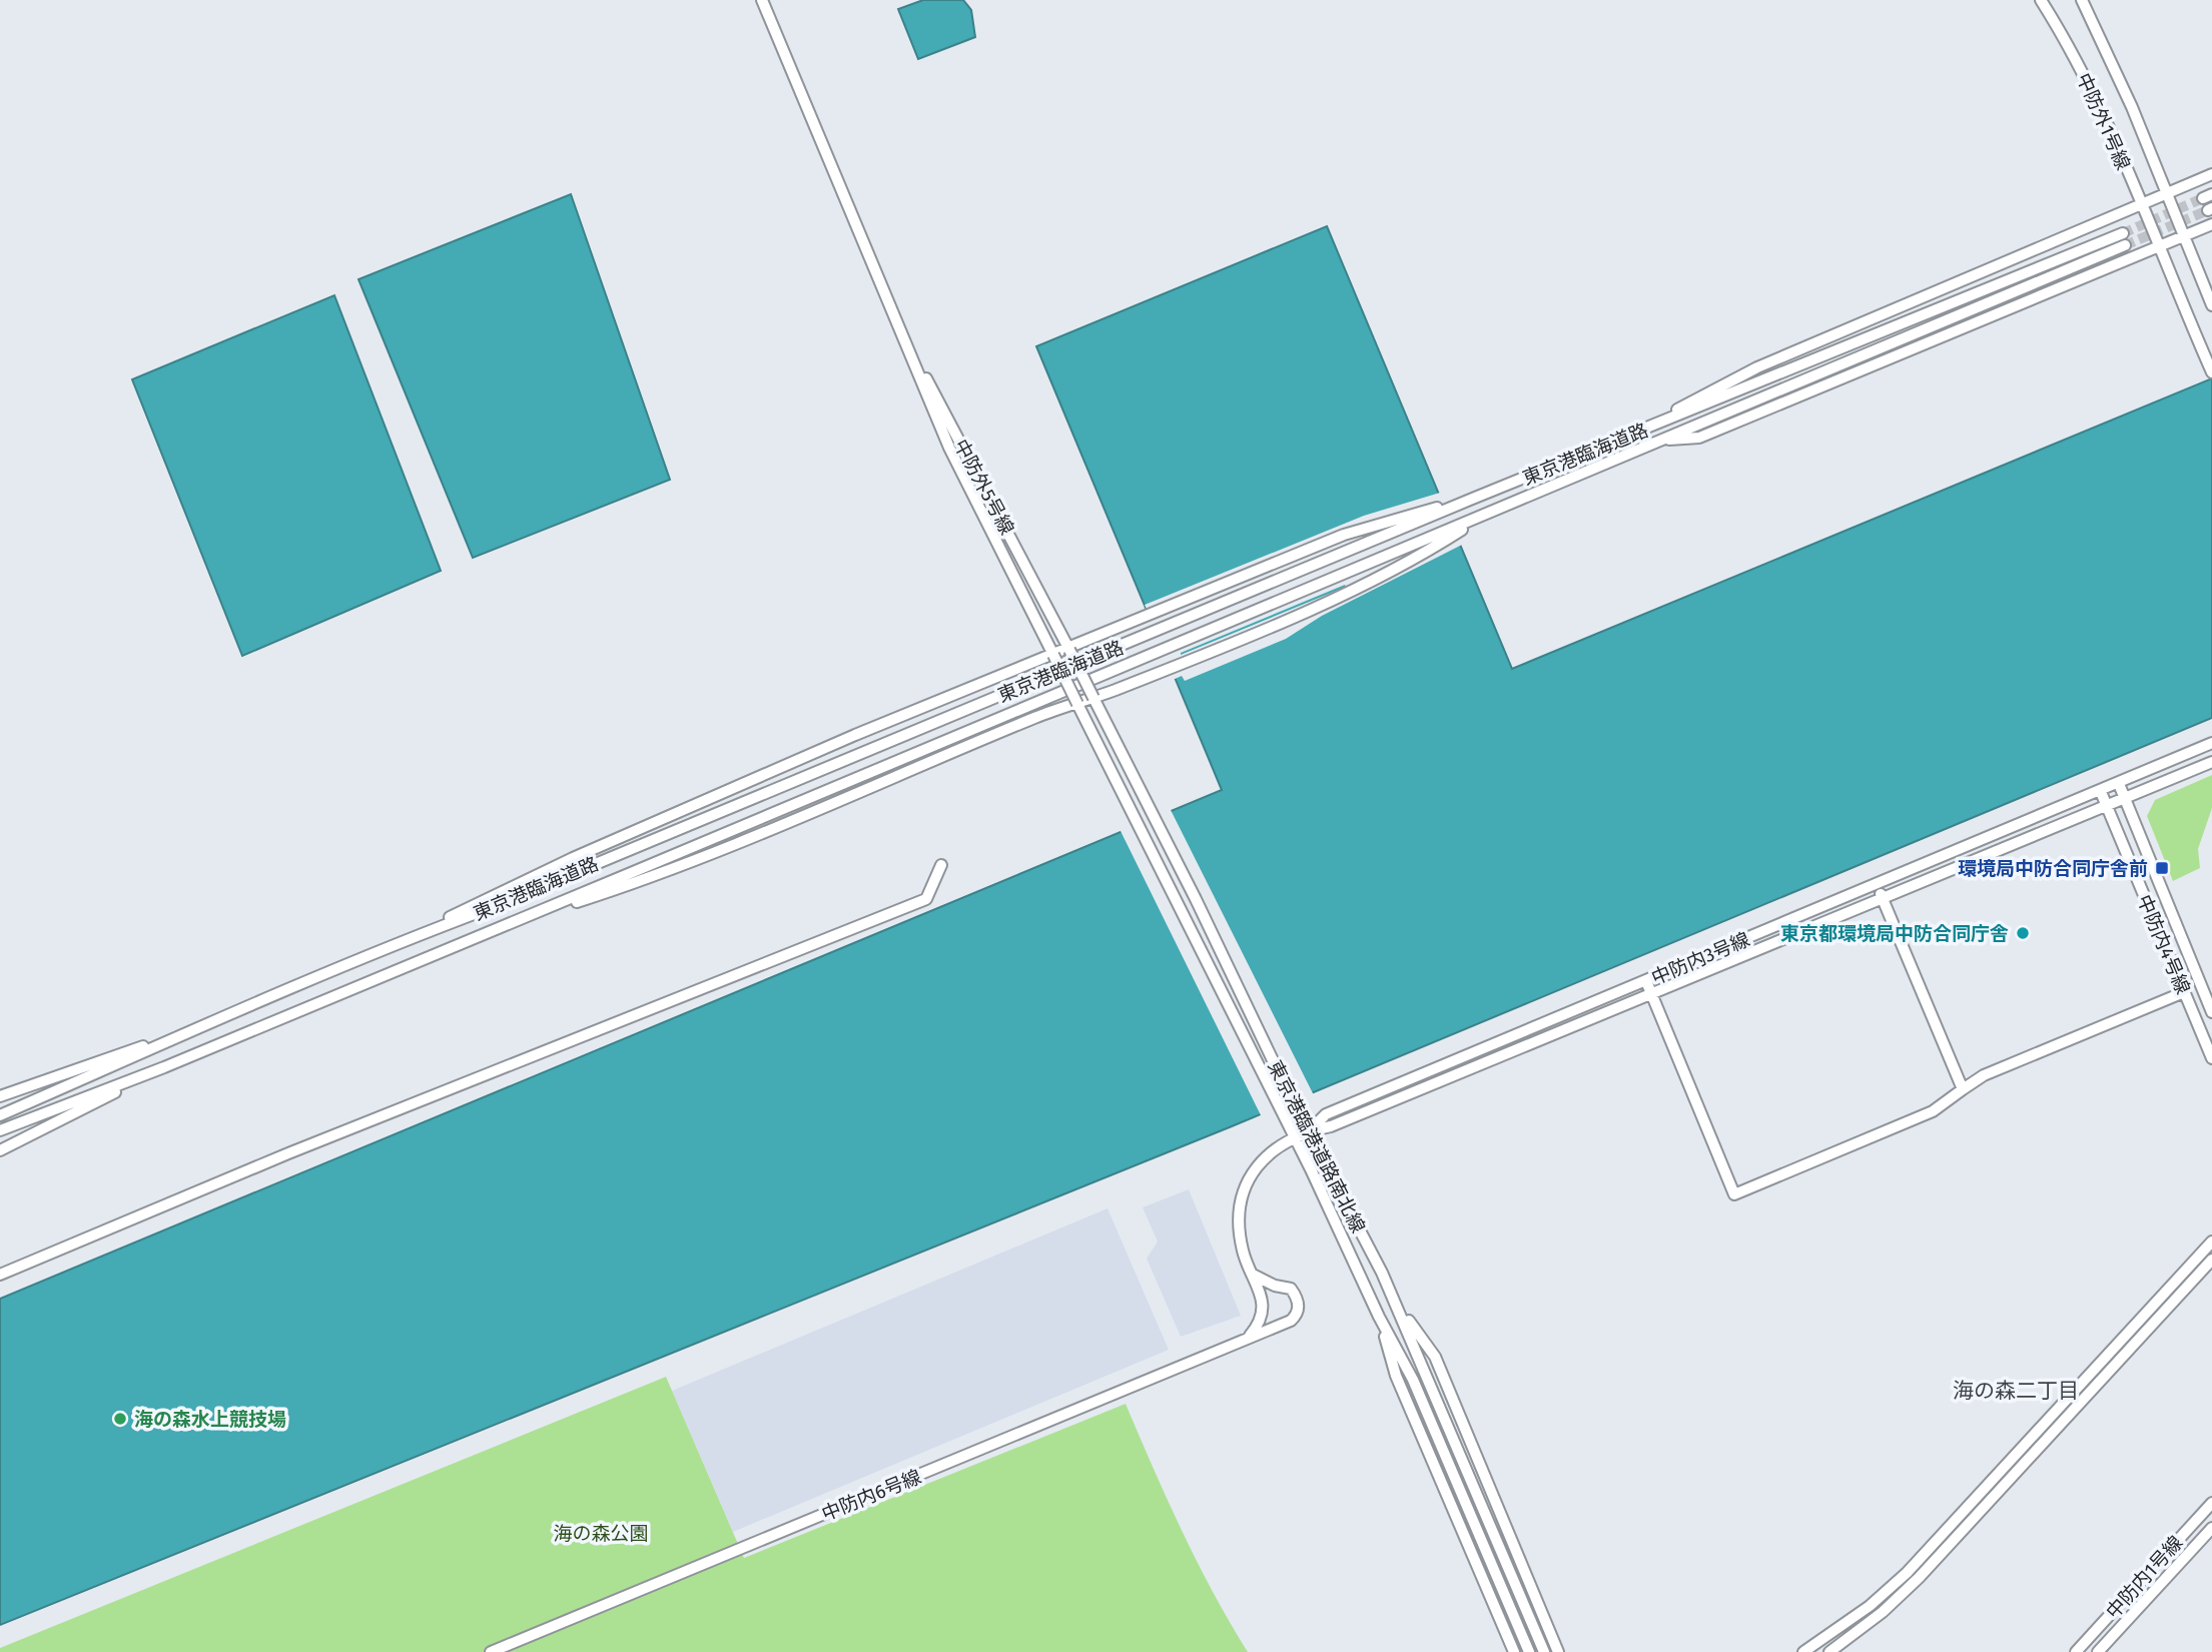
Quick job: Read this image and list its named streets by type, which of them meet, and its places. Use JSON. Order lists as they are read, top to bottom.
{
  "streets": {
    "street": [
      "中防外1号線",
      "東京港臨海道路",
      "中防外5号線",
      "中防内4号線",
      "中防内3号線",
      "東京港臨港道路南北線",
      "中防内6号線",
      "中防内1号線"
    ]
  },
  "crossings": [
    ["中防外5号線", "東京港臨港道路南北線"],
    ["中防内4号線", "中防内3号線"],
    ["中防内3号線", "東京港臨港道路南北線"]
  ],
  "districts": ["海の森二丁目"],
  "parks": ["海の森公園"],
  "places": {
    "transit": ["環境局中防合同庁舎前"],
    "other": ["東京都環境局中防合同庁舎", "海の森水上競技場"]
  }
}
